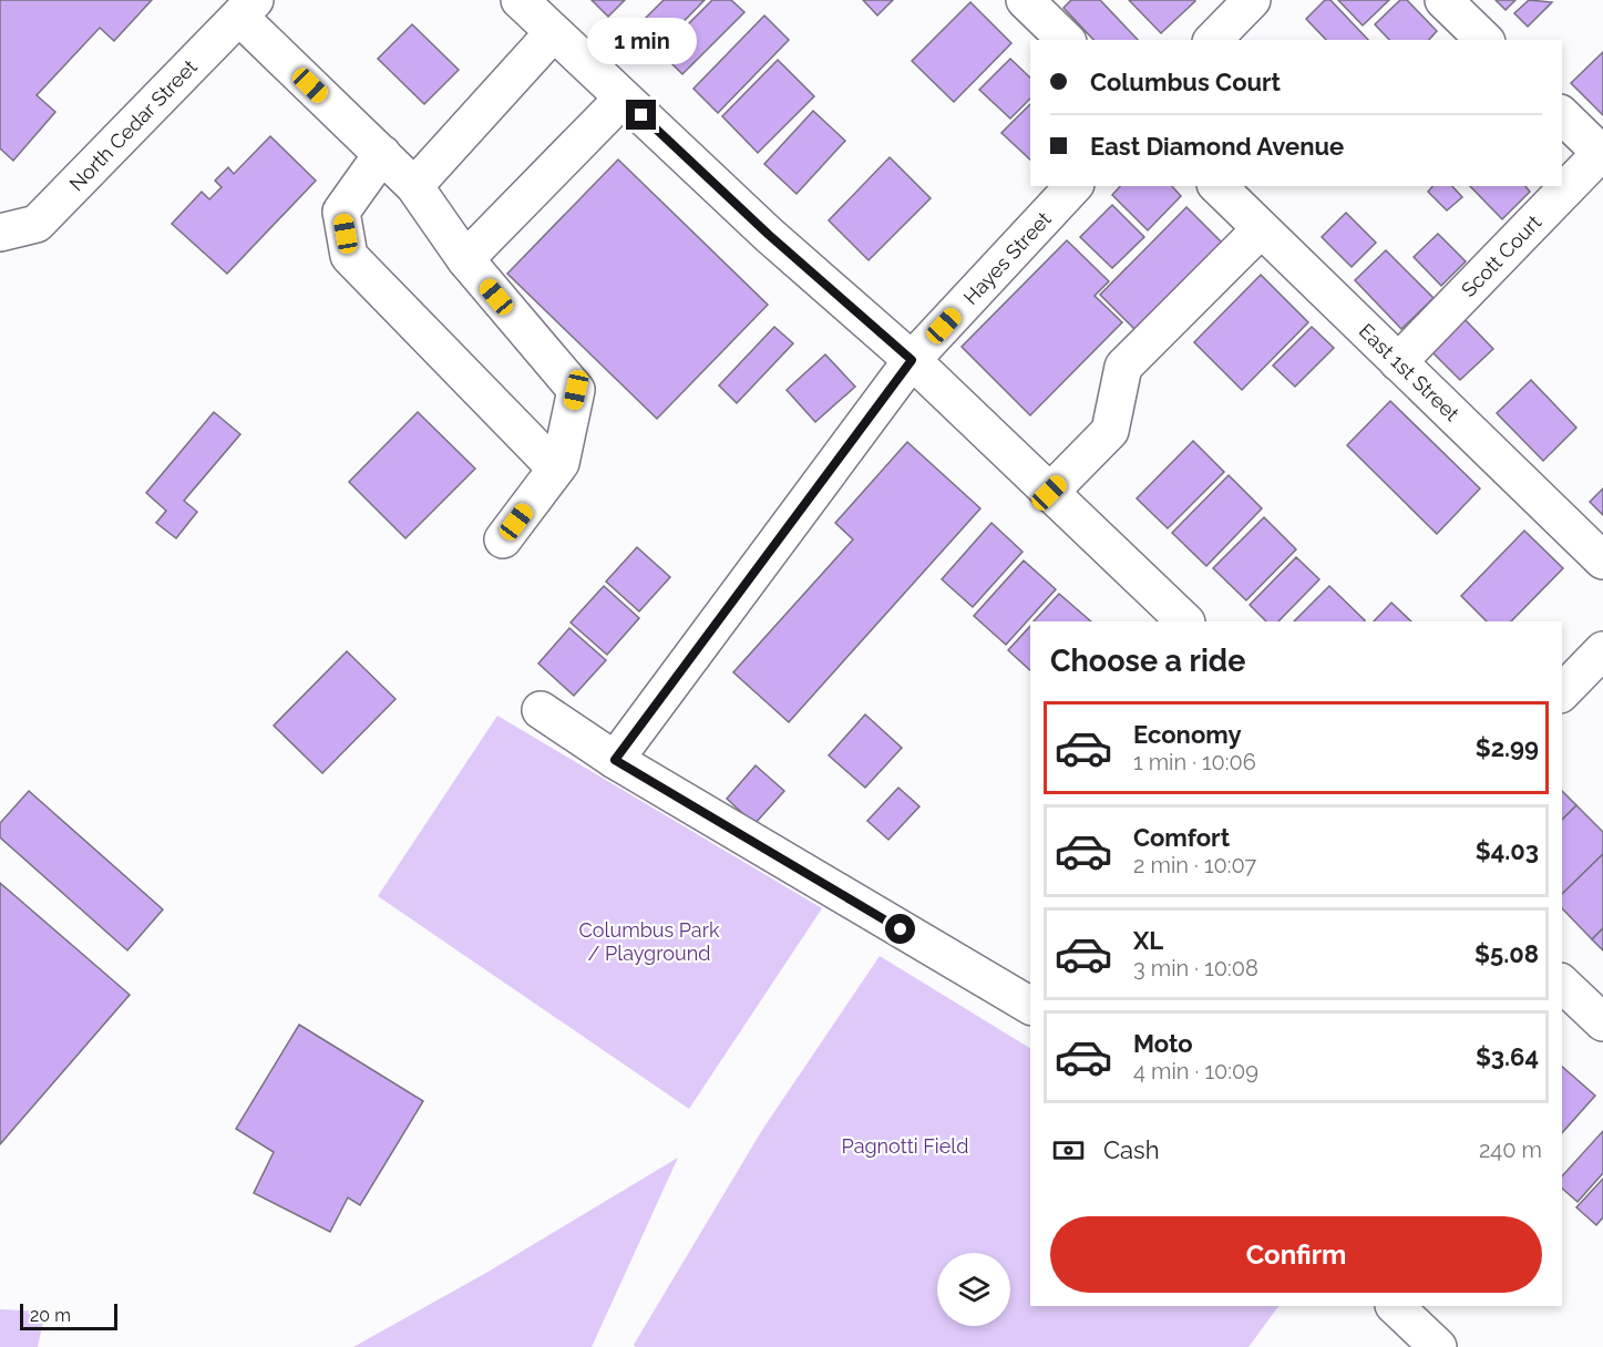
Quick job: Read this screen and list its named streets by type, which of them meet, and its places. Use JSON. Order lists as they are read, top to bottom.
{
  "streets": {
    "street": [
      "North Cedar Street",
      "Scott Court",
      "Hayes Street",
      "East 1st Street"
    ]
  },
  "crossings": [
    ["Scott Court", "East 1st Street"]
  ],
  "parks": ["Columbus Park / Playground", "Pagnotti Field"],
  "scale_bar": "20 m",
  "page": {
    "bubble": "1 min",
    "banner": ["Columbus Court", "East Diamond Avenue"],
    "heading": "Choose a ride",
    "list": [
      {
        "name": "Economy",
        "note": "1 min · 10:06",
        "value": "$2.99"
      },
      {
        "name": "Comfort",
        "note": "2 min · 10:07",
        "value": "$4.03"
      },
      {
        "name": "XL",
        "note": "3 min · 10:08",
        "value": "$5.08"
      },
      {
        "name": "Moto",
        "note": "4 min · 10:09",
        "value": "$3.64"
      }
    ],
    "pay": ["Cash", "240 m"],
    "buttons": "Confirm",
    "scale": "20 m"
  }
}
